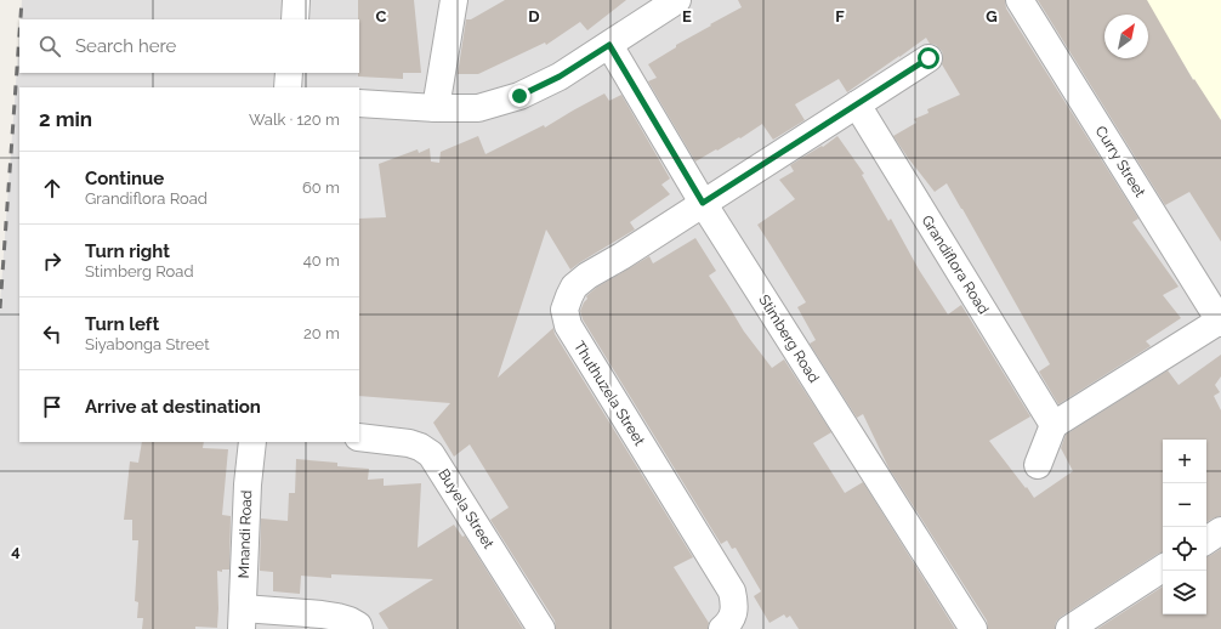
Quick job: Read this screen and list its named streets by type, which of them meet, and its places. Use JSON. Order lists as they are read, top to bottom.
{
  "streets": {
    "street": [
      "Curry Street",
      "Grandiflora Road",
      "Stimberg Road",
      "Thuthuzela Street",
      "Buyela Street",
      "Mnandi Road"
    ]
  },
  "crossings": [
    ["Stimberg Road", "Thuthuzela Street"]
  ],
  "north": "top right",
  "page": {
    "search": "Search here",
    "heading": ["2 min", "Walk · 120 m"],
    "list": [
      ["Continue", "Grandiflora Road", "60 m"],
      ["Turn right", "Stimberg Road", "40 m"],
      ["Turn left", "Siyabonga Street", "20 m"],
      "Arrive at destination"
    ],
    "map_buttons": ["+", "−"]
  },
  "grid": {
    "columns": [
      "C",
      "D",
      "E",
      "F",
      "G"
    ],
    "rows": ["4"]
  }
}
